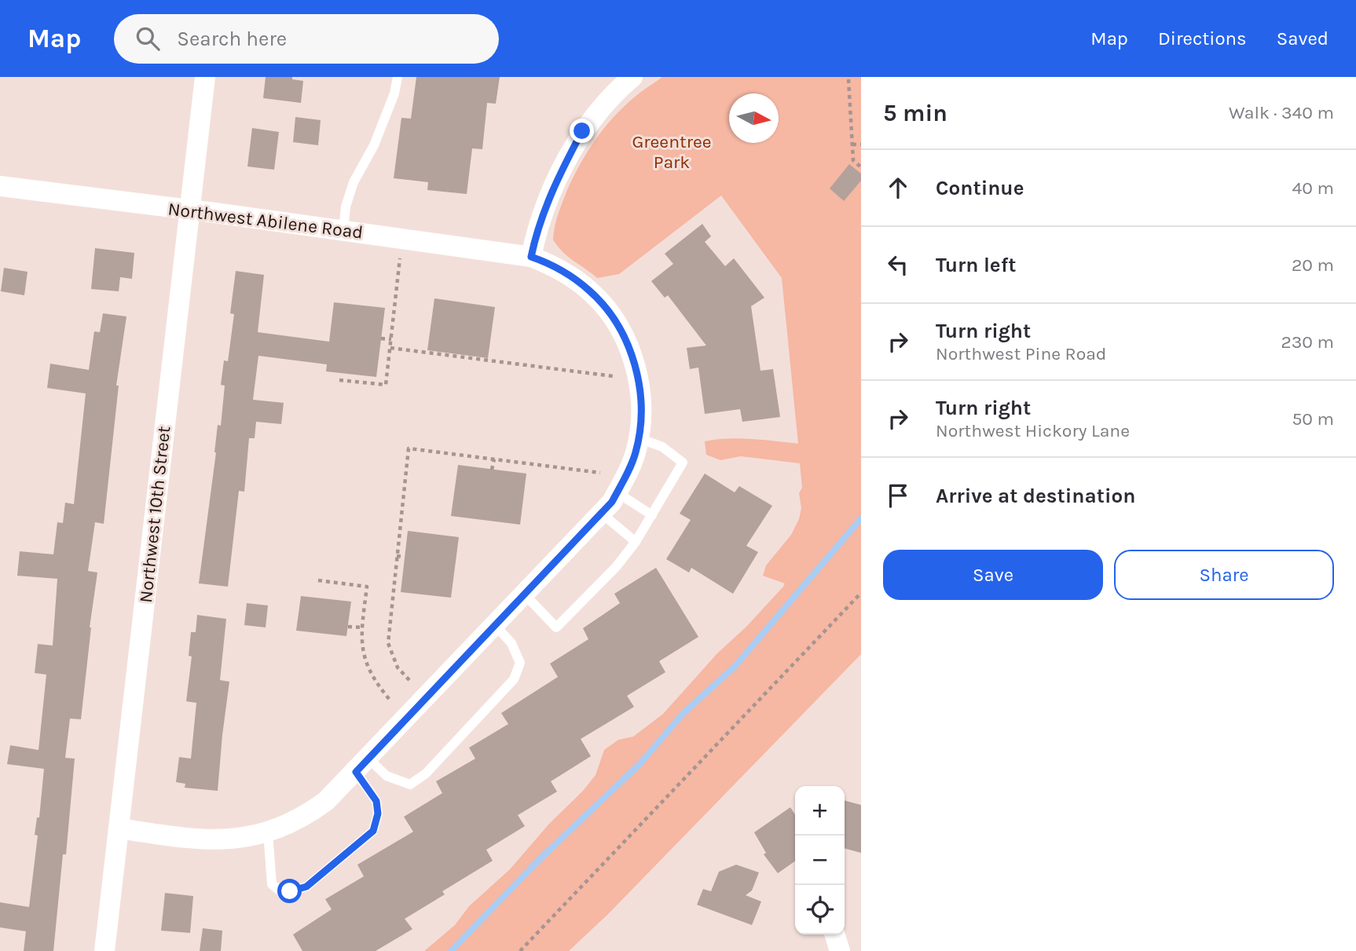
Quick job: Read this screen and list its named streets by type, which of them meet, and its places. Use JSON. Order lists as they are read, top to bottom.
{
  "streets": {
    "street": ["Northwest Abilene Road", "Northwest 10th Street"]
  },
  "crossings": [
    ["Northwest Abilene Road", "Northwest 10th Street"]
  ],
  "parks": ["Greentree Park"],
  "north": "right",
  "page": {
    "header": "Map",
    "search": "Search here",
    "nav": ["Map", "Directions", "Saved"],
    "heading": ["5 min", "Walk · 340 m"],
    "list": [
      ["Continue", "40 m"],
      ["Turn left", "20 m"],
      ["Turn right", "Northwest Pine Road", "230 m"],
      ["Turn right", "Northwest Hickory Lane", "50 m"],
      "Arrive at destination"
    ],
    "buttons": ["Save", "Share"],
    "map_buttons": ["+", "−"]
  }
}
